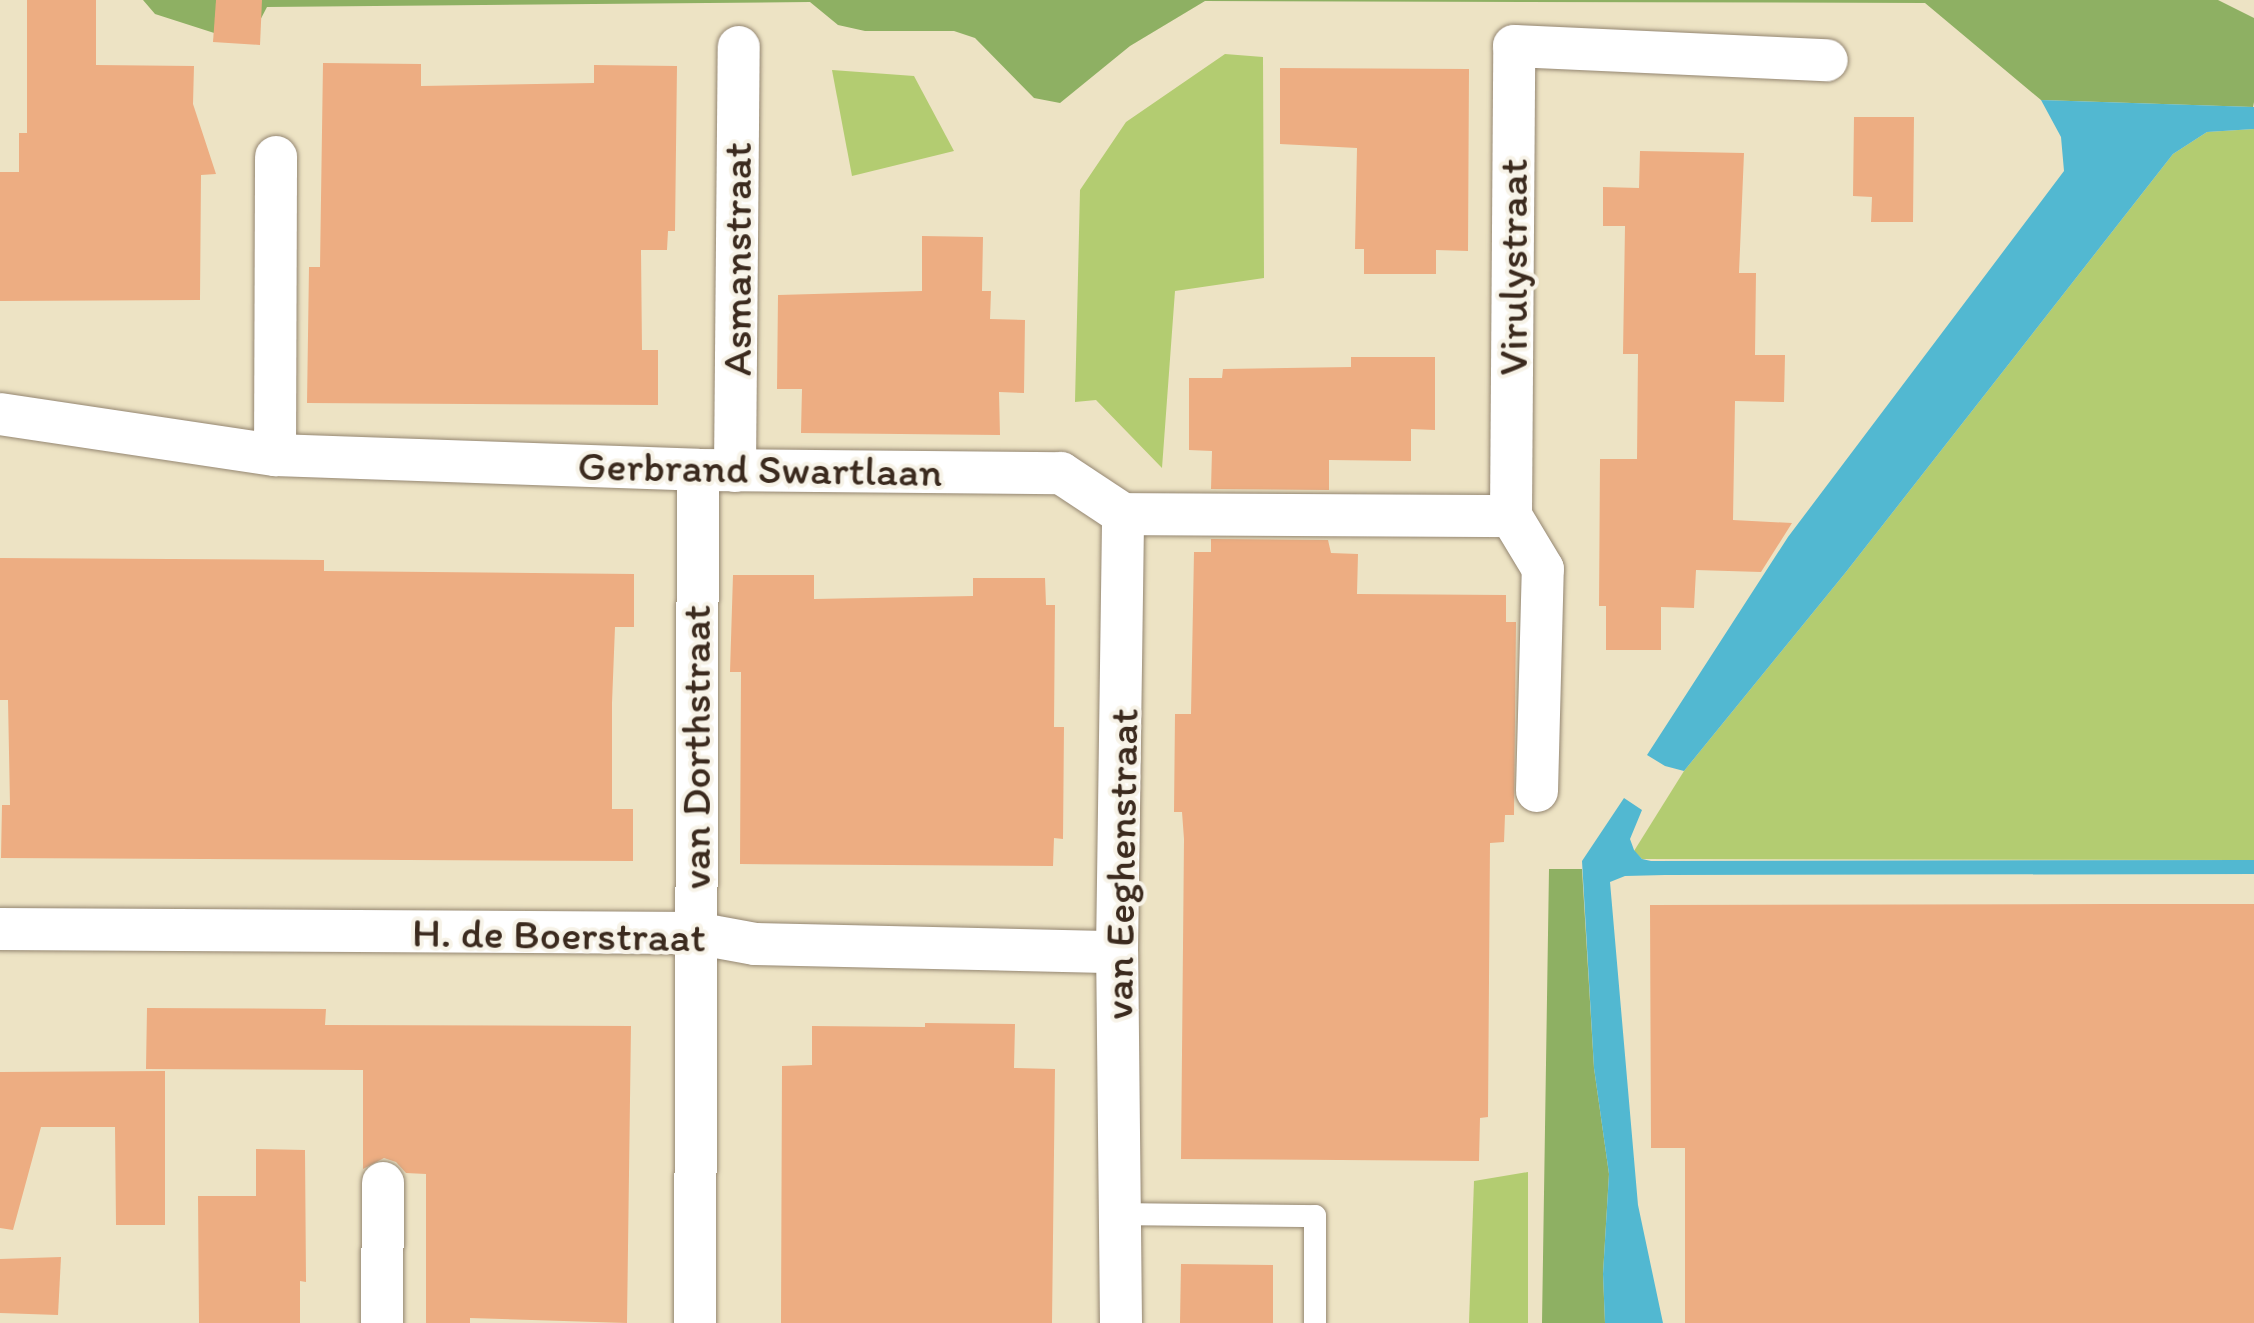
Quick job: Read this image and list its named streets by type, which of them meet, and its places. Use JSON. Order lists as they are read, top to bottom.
{
  "streets": {
    "street": [
      "Asmanstraat",
      "Virulystraat",
      "Gerbrand Swartlaan",
      "van Dorthstraat",
      "van Eeghenstraat",
      "H. de Boerstraat"
    ]
  },
  "crossings": [
    ["Asmanstraat", "Gerbrand Swartlaan"],
    ["Asmanstraat", "van Dorthstraat"],
    ["Gerbrand Swartlaan", "van Dorthstraat"],
    ["Gerbrand Swartlaan", "van Eeghenstraat"],
    ["van Dorthstraat", "H. de Boerstraat"],
    ["van Eeghenstraat", "H. de Boerstraat"]
  ]
}
